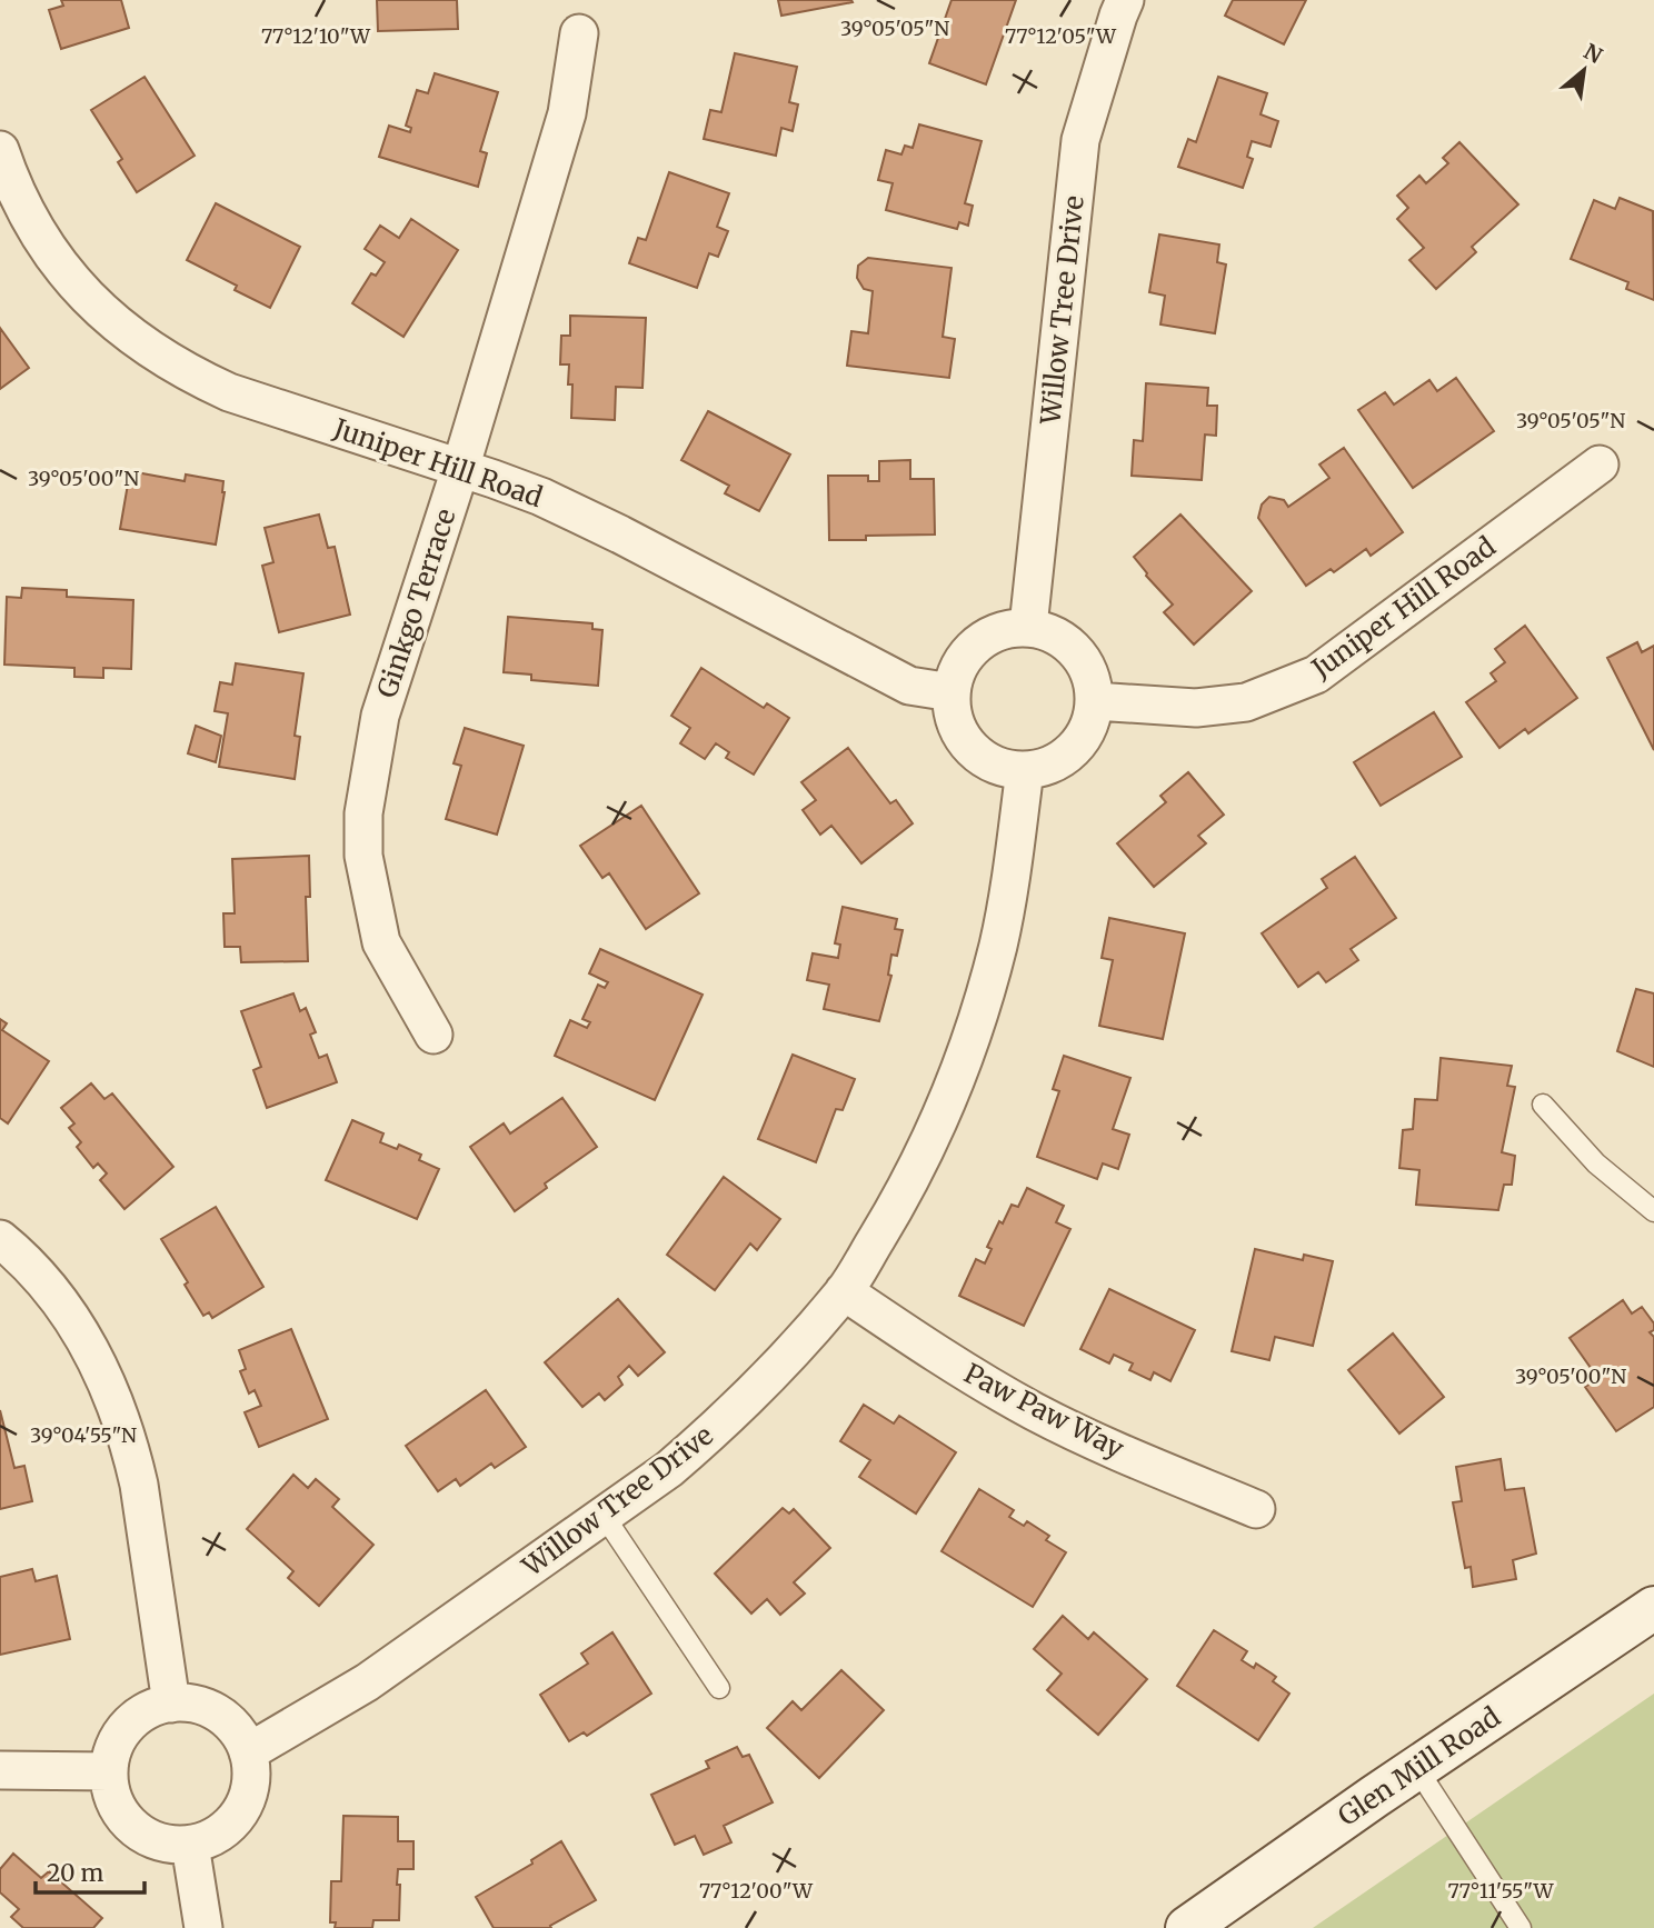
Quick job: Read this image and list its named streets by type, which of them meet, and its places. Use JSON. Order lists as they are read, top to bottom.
{
  "streets": {
    "main road": ["Glen Mill Road"],
    "street": [
      "Willow Tree Drive",
      "Juniper Hill Road",
      "Ginkgo Terrace",
      "Paw Paw Way"
    ]
  },
  "crossings": [
    ["Willow Tree Drive", "Juniper Hill Road"],
    ["Willow Tree Drive", "Paw Paw Way"],
    ["Juniper Hill Road", "Ginkgo Terrace"]
  ],
  "scale_bar": "20 m",
  "north": "top right",
  "coordinates": [
    "39°05'05\"N",
    "77°12'10\"W",
    "77°12'05\"W",
    "39°05'00\"N",
    "39°04'55\"N",
    "77°12'00\"W",
    "77°11'55\"W"
  ]
}
